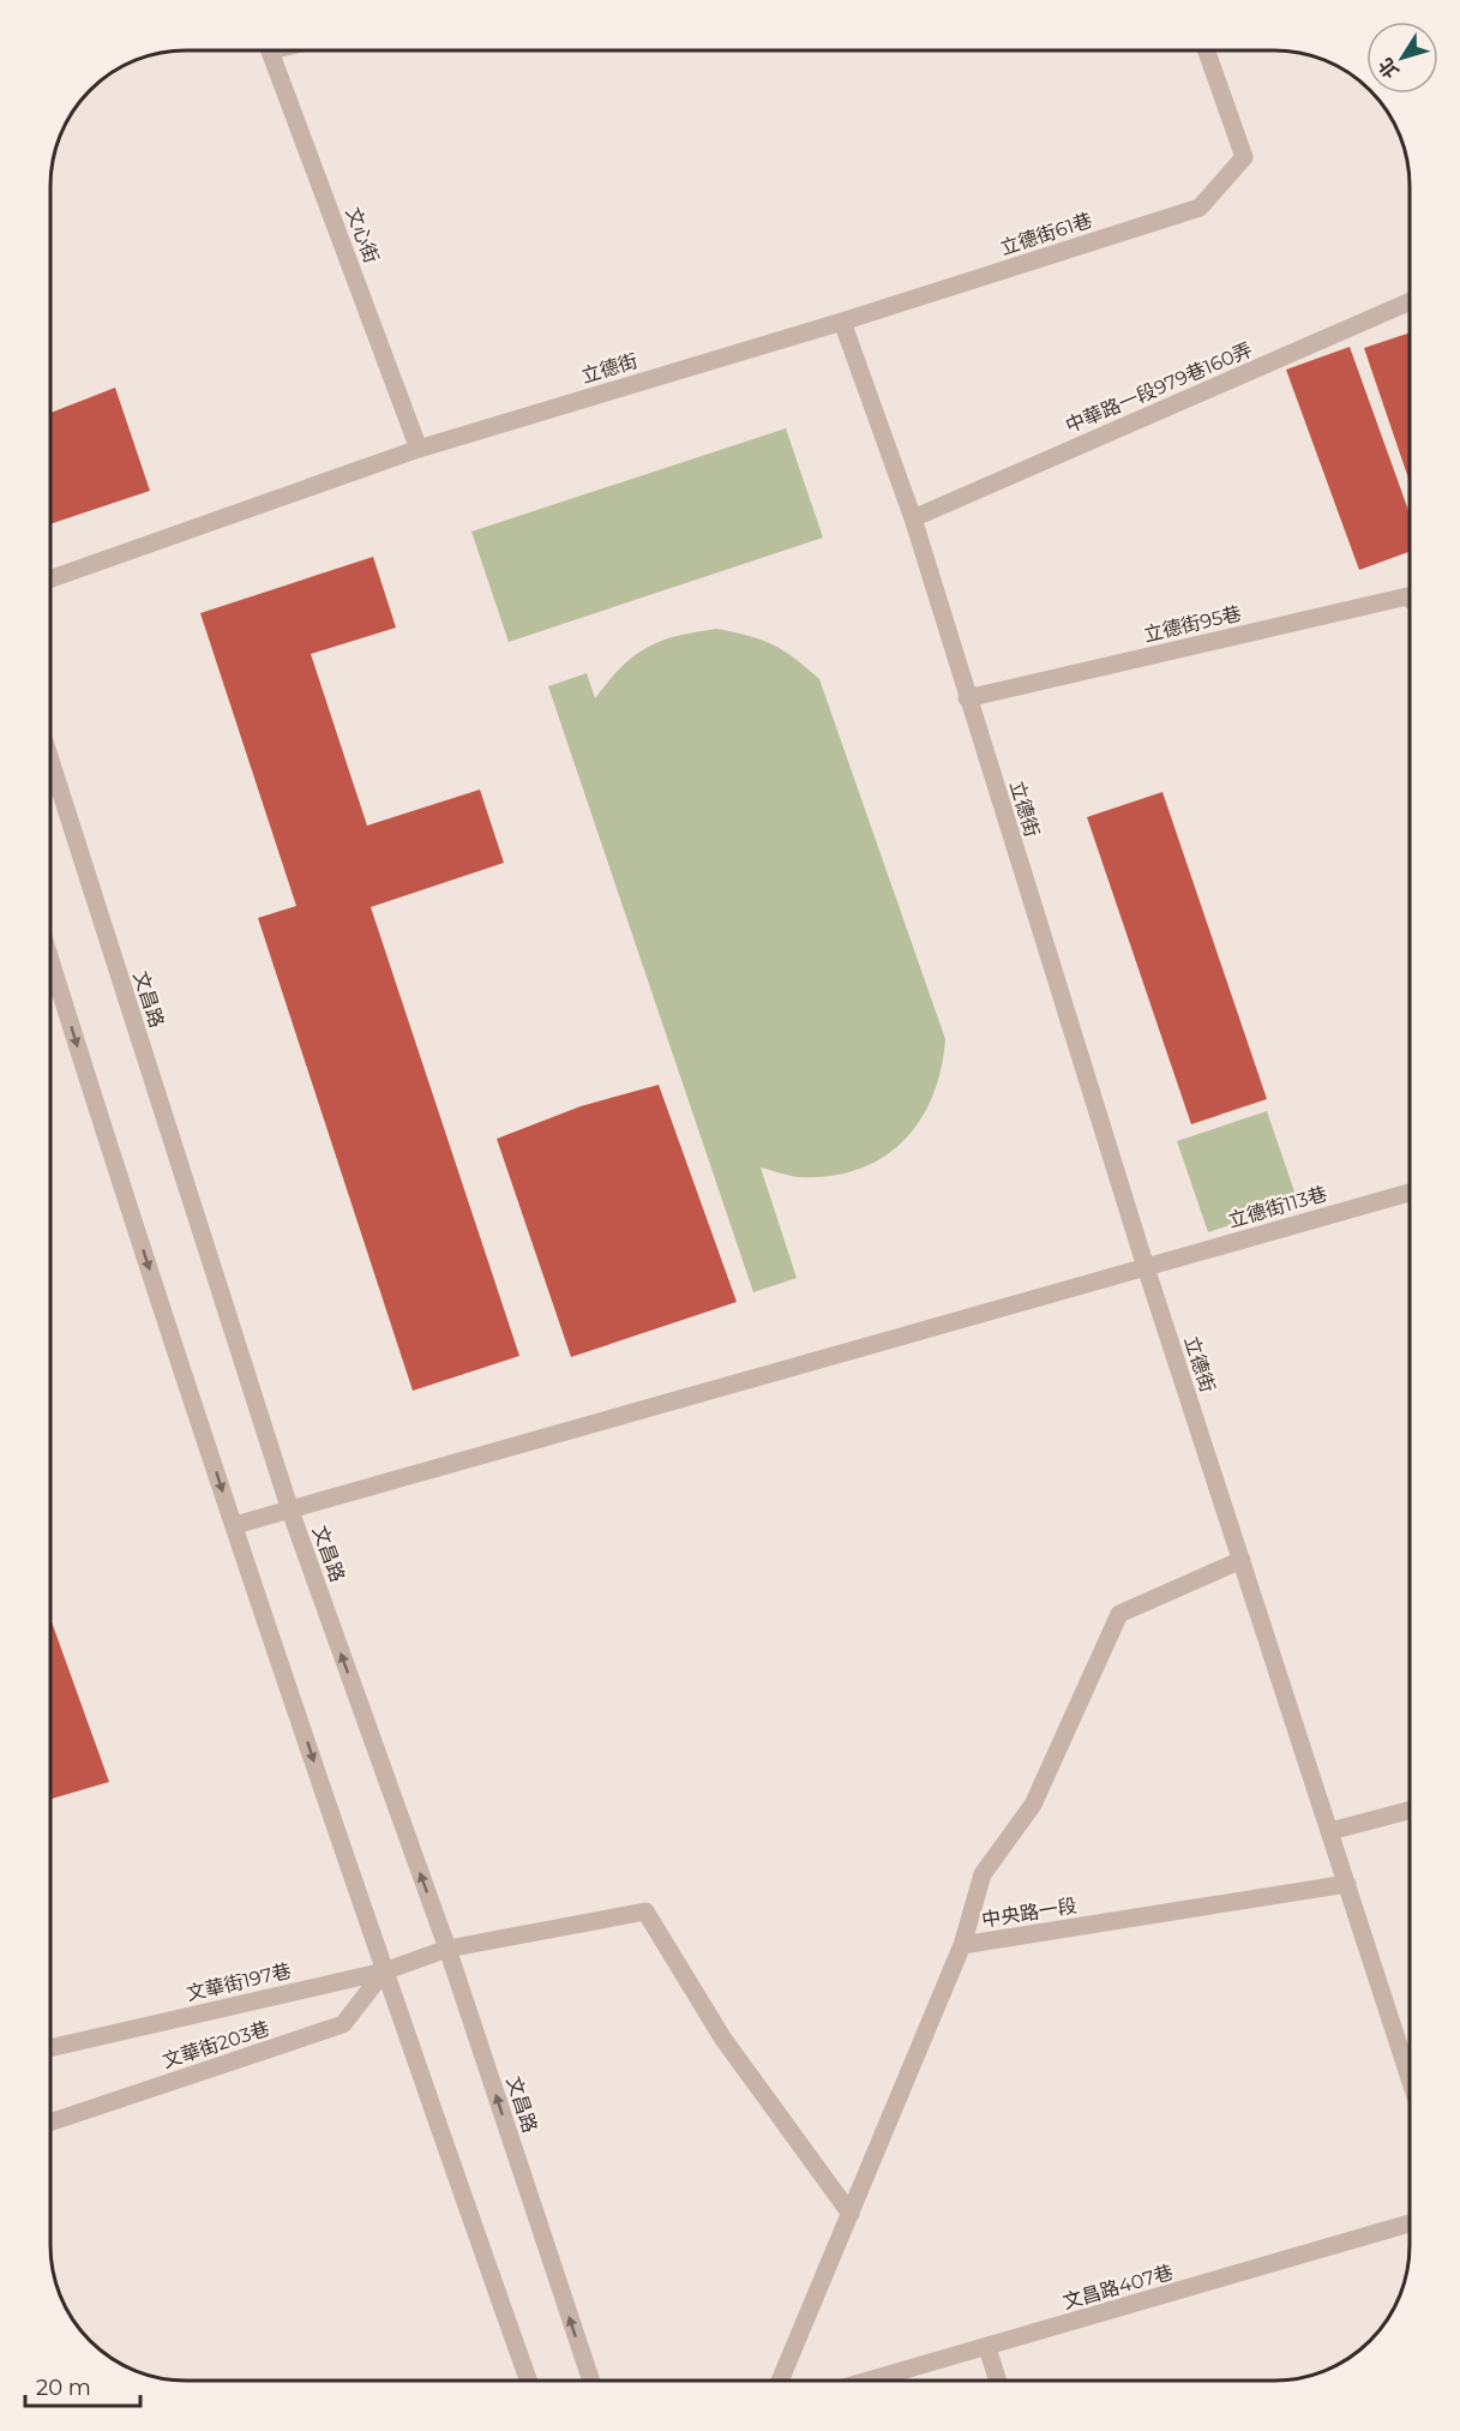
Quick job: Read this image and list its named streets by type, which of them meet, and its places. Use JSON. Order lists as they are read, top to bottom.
{
  "streets": {
    "street": [
      "立德街61巷",
      "文心街",
      "立德街",
      "中華路一段979巷160弄",
      "立德街95巷",
      "文昌路",
      "立德街113巷",
      "中央路一段",
      "文華街197巷",
      "文華街203巷",
      "文昌路407巷"
    ]
  },
  "crossings": [
    ["立德街61巷", "立德街"],
    ["文心街", "立德街"],
    ["立德街", "中華路一段979巷160弄"],
    ["立德街", "立德街95巷"],
    ["立德街", "立德街113巷"],
    ["立德街", "中央路一段"],
    ["文昌路", "立德街113巷"],
    ["文昌路", "文華街197巷"],
    ["文華街197巷", "文華街203巷"]
  ],
  "scale_bar": "20 m",
  "north": "bottom left"
}
